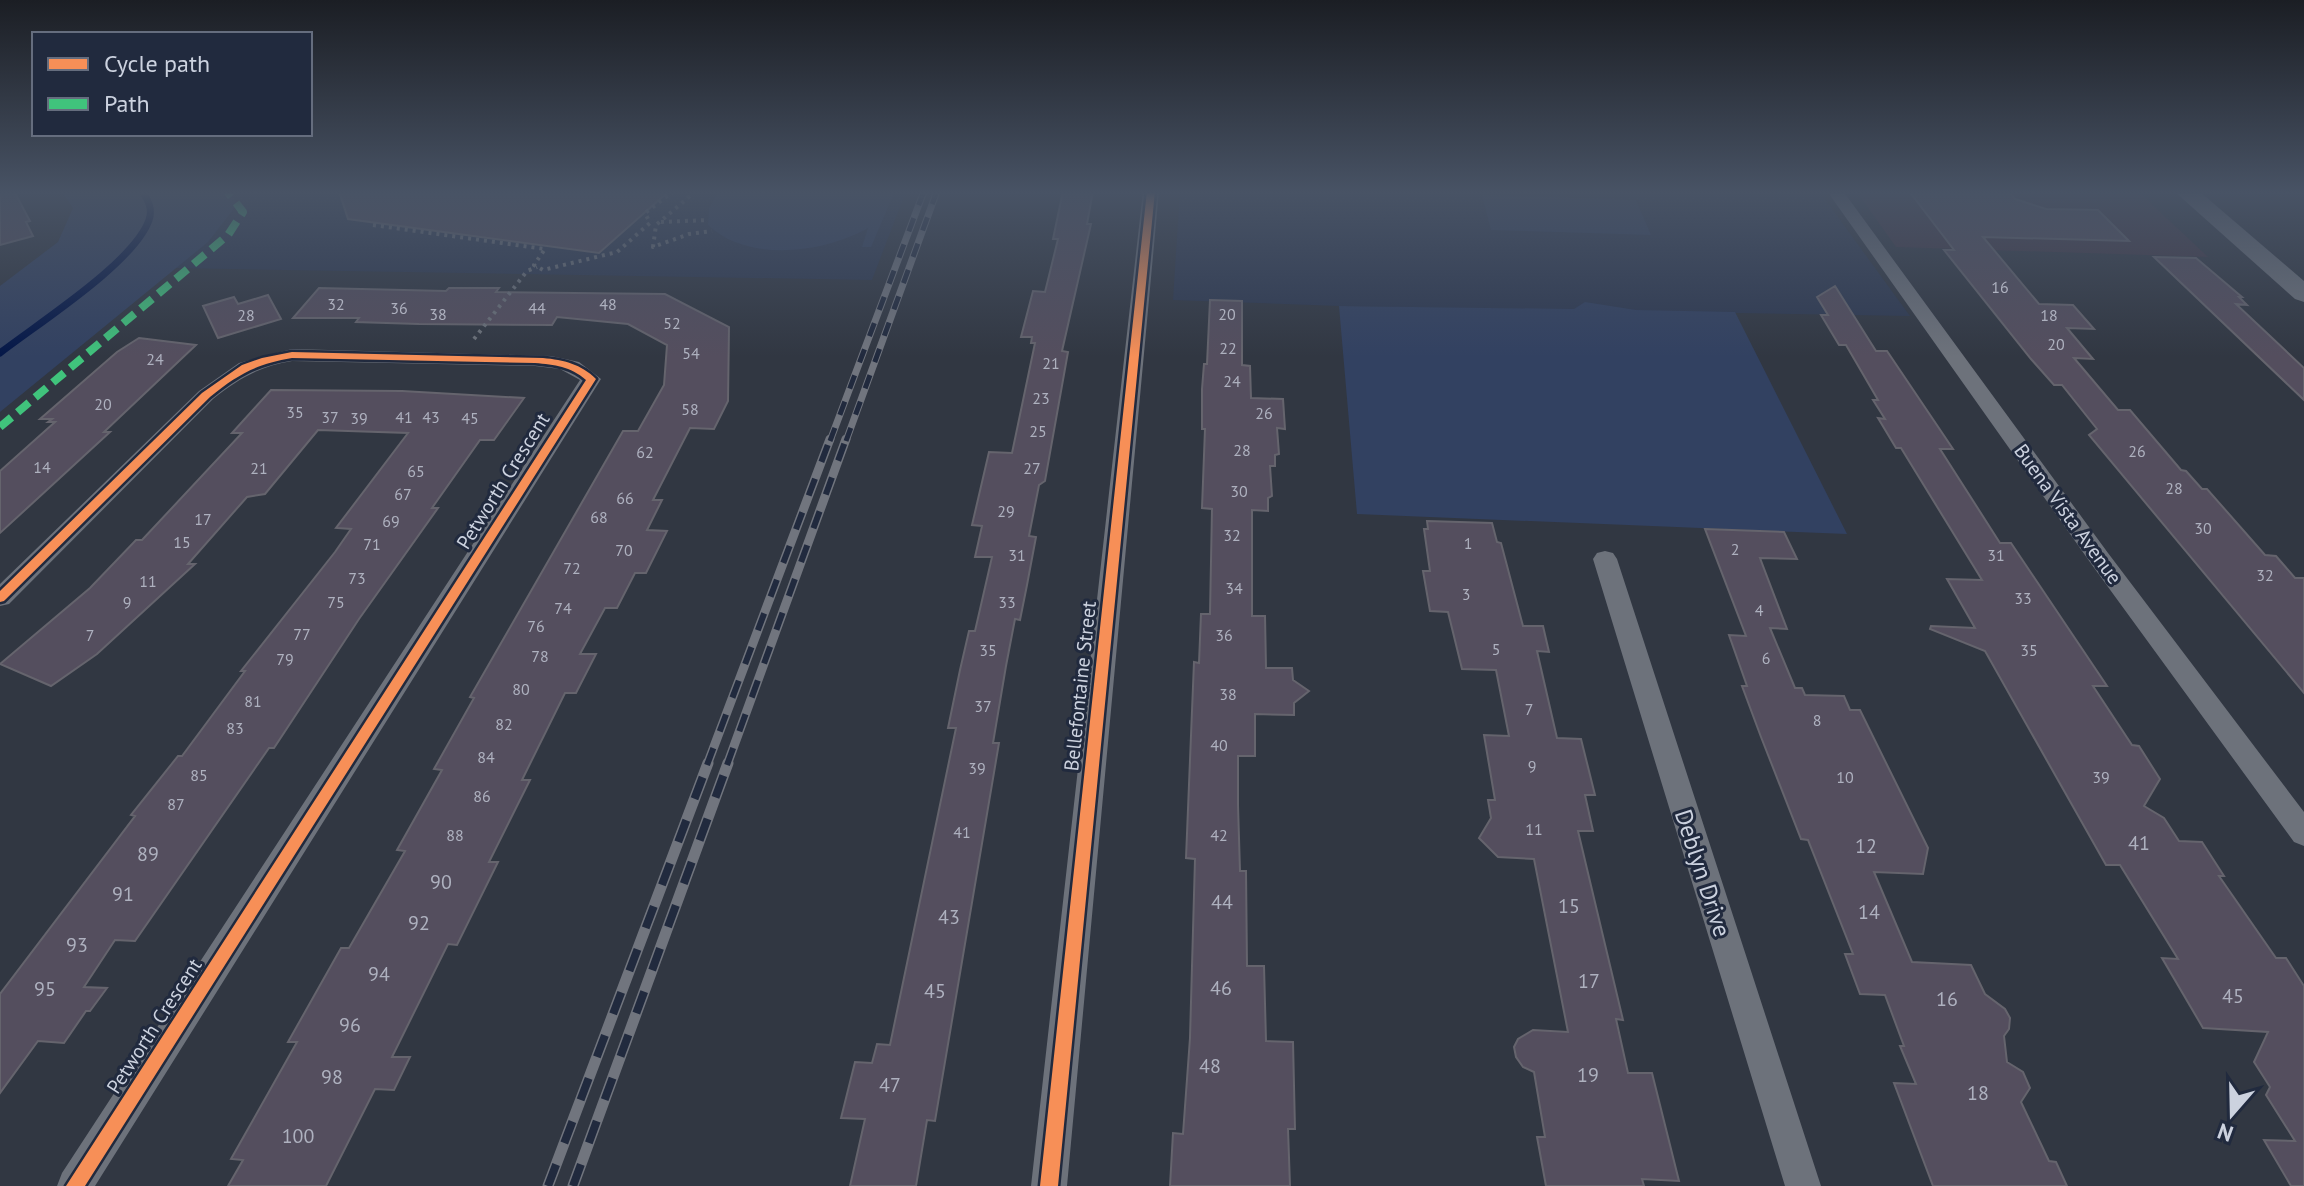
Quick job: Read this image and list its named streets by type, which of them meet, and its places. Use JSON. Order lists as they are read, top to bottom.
{
  "streets": {
    "street": [
      "Petworth Crescent",
      "Buena Vista Avenue",
      "Bellefontaine Street",
      "Deblyn Drive"
    ]
  },
  "house_numbers": [
    "16",
    "32",
    "48",
    "36",
    "44",
    "38",
    "20",
    "28",
    "18",
    "52",
    "20",
    "22",
    "54",
    "24",
    "21",
    "24",
    "23",
    "20",
    "58",
    "35",
    "26",
    "37",
    "41",
    "43",
    "39",
    "45",
    "25",
    "28",
    "26",
    "62",
    "14",
    "21",
    "27",
    "65",
    "28",
    "30",
    "67",
    "66",
    "29",
    "68",
    "17",
    "69",
    "30",
    "32",
    "15",
    "1",
    "71",
    "2",
    "70",
    "31",
    "31",
    "72",
    "32",
    "73",
    "11",
    "34",
    "3",
    "33",
    "9",
    "75",
    "33",
    "74",
    "4",
    "76",
    "77",
    "7",
    "36",
    "5",
    "35",
    "35",
    "78",
    "6",
    "79",
    "80",
    "38",
    "81",
    "37",
    "7",
    "8",
    "82",
    "83",
    "40",
    "84",
    "9",
    "39",
    "85",
    "10",
    "39",
    "86",
    "87",
    "11",
    "41",
    "88",
    "42",
    "41",
    "12",
    "89",
    "90",
    "91",
    "44",
    "15",
    "14",
    "43",
    "92",
    "93",
    "94",
    "17",
    "46",
    "95",
    "45",
    "45",
    "16",
    "96",
    "48",
    "19",
    "98",
    "47",
    "18",
    "100"
  ],
  "legend": ["Cycle path", "Path"],
  "north": "bottom"
}
